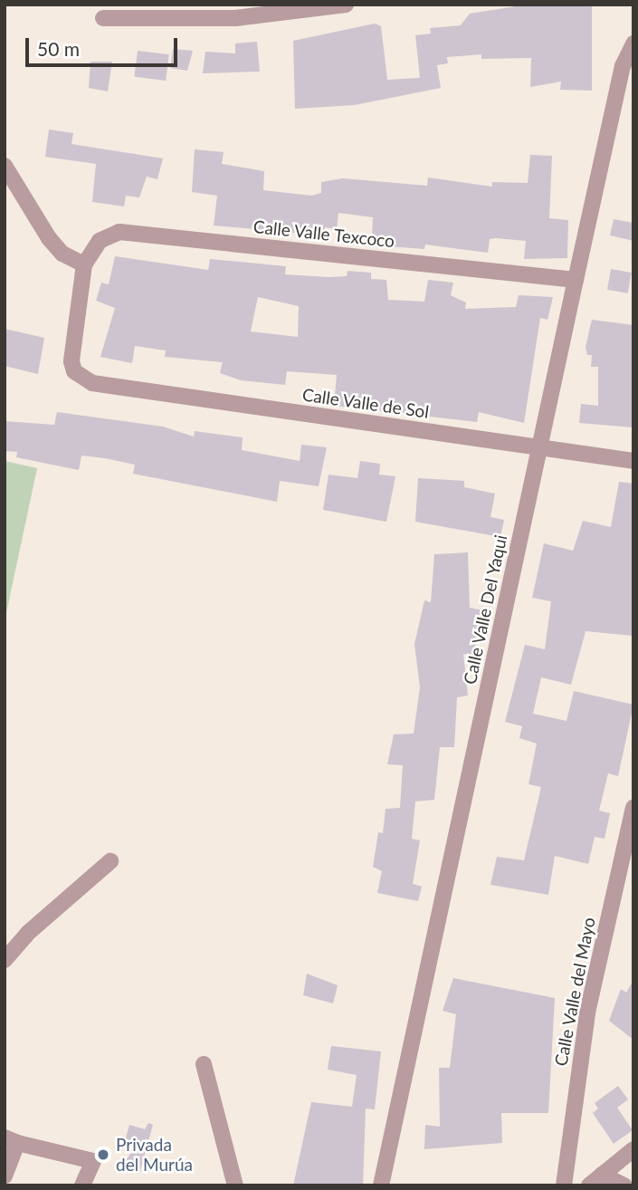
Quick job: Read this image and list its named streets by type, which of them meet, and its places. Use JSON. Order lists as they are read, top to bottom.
{
  "streets": {
    "street": [
      "Calle Valle Texcoco",
      "Calle Valle de Sol",
      "Calle Valle Del Yaqui",
      "Calle Valle del Mayo"
    ]
  },
  "crossings": [
    ["Calle Valle Texcoco", "Calle Valle de Sol"],
    ["Calle Valle Texcoco", "Calle Valle Del Yaqui"],
    ["Calle Valle de Sol", "Calle Valle Del Yaqui"]
  ],
  "places": ["Privada del Murúa"],
  "scale_bar": "50 m"
}
